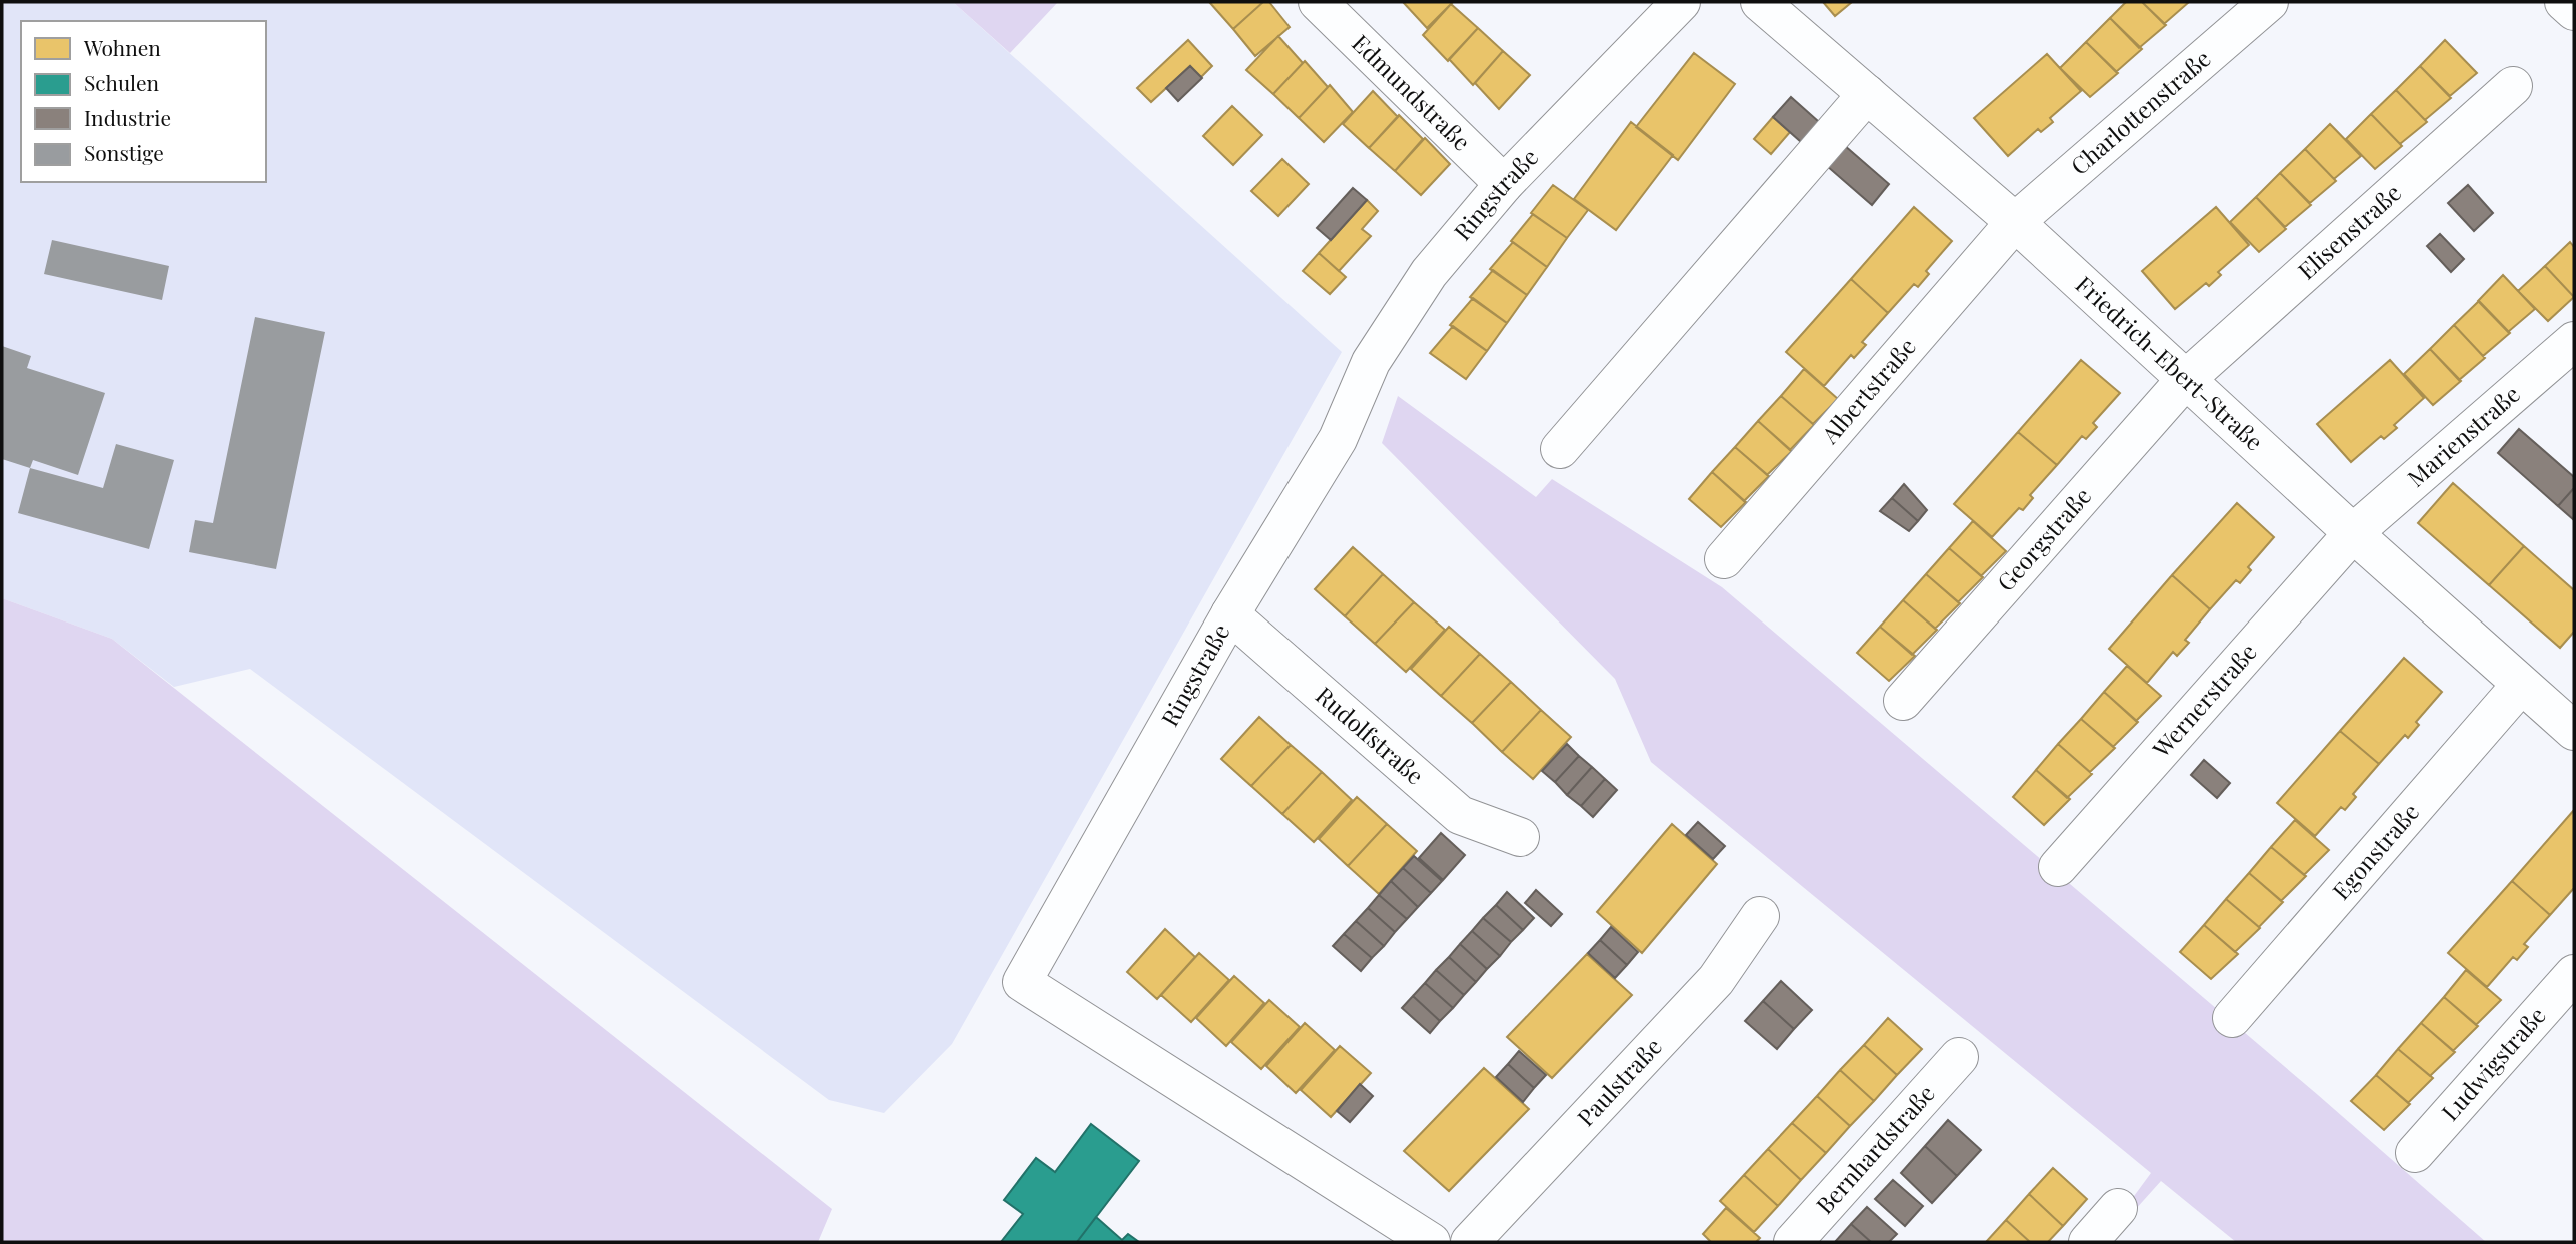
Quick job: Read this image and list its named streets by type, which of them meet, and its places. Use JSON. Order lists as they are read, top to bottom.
{
  "streets": {
    "street": [
      "Edmundstraße",
      "Charlottenstraße",
      "Ringstraße",
      "Elisenstraße",
      "Friedrich-Ebert-Straße",
      "Albertstraße",
      "Marienstraße",
      "Georgstraße",
      "Wernerstraße",
      "Rudolfstraße",
      "Egonstraße",
      "Ludwigstraße",
      "Paulstraße",
      "Bernhardstraße"
    ]
  },
  "crossings": [
    ["Edmundstraße", "Ringstraße"],
    ["Charlottenstraße", "Friedrich-Ebert-Straße"],
    ["Charlottenstraße", "Albertstraße"],
    ["Ringstraße", "Rudolfstraße"],
    ["Elisenstraße", "Friedrich-Ebert-Straße"],
    ["Elisenstraße", "Georgstraße"],
    ["Friedrich-Ebert-Straße", "Albertstraße"],
    ["Friedrich-Ebert-Straße", "Marienstraße"],
    ["Friedrich-Ebert-Straße", "Georgstraße"],
    ["Friedrich-Ebert-Straße", "Wernerstraße"],
    ["Friedrich-Ebert-Straße", "Egonstraße"],
    ["Marienstraße", "Wernerstraße"]
  ],
  "legend": [
    "Wohnen",
    "Schulen",
    "Industrie",
    "Sonstige"
  ]
}
